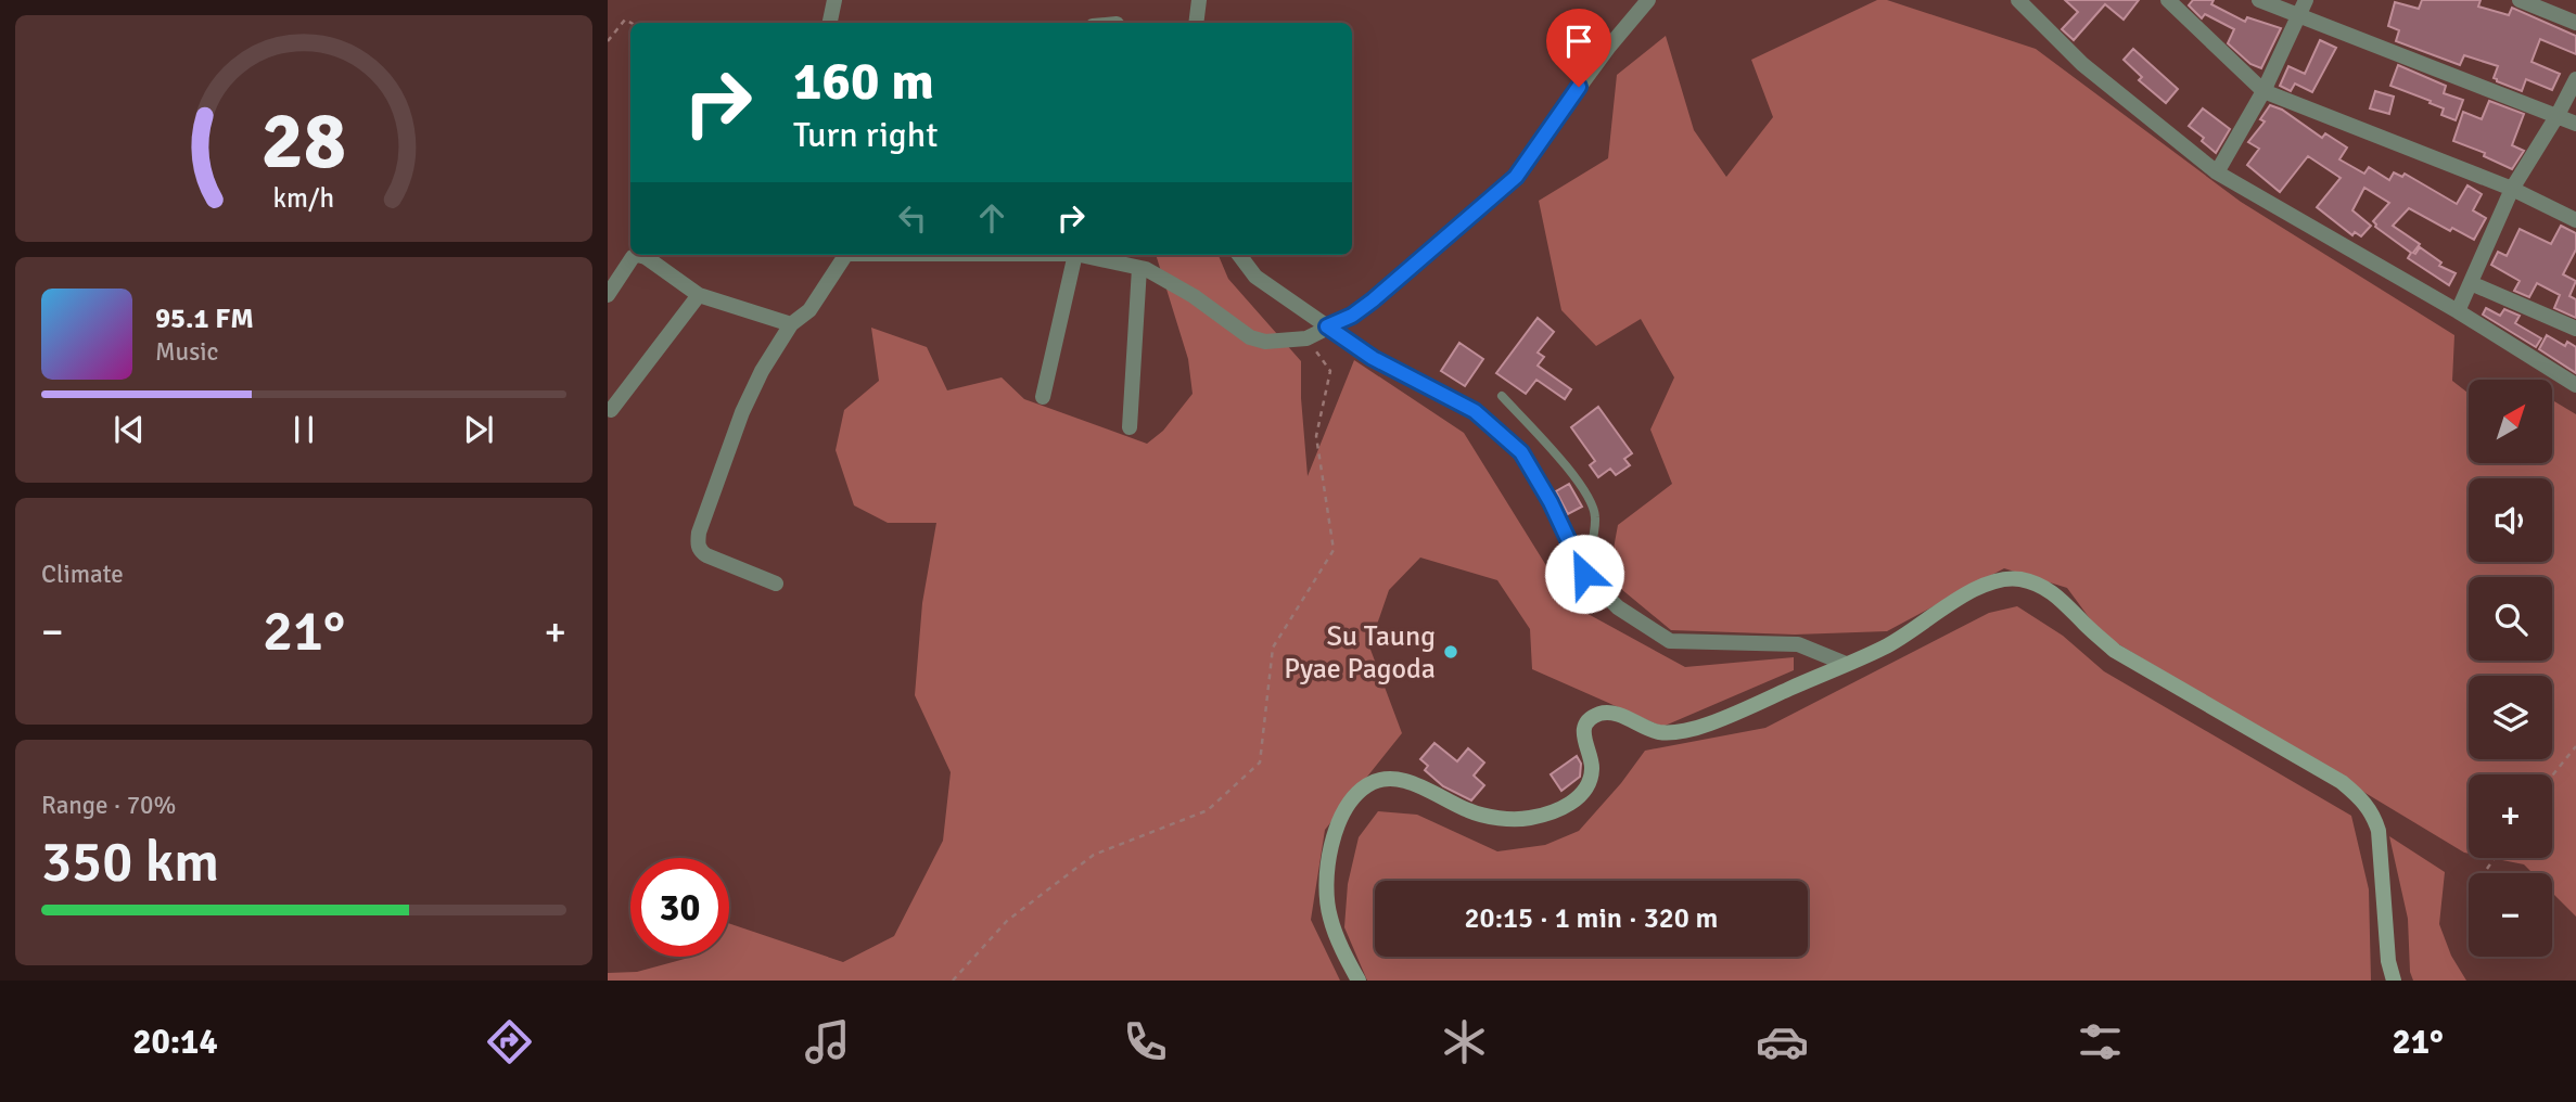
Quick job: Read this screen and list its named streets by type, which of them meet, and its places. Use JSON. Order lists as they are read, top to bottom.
{
  "places": ["Su Taung Pyae Pagoda"],
  "north": "top right",
  "page": {
    "turn": ["160 m", "Turn right"],
    "song": ["95.1 FM", "Music"],
    "map_buttons": ["+", "−"],
    "tile": [
      "Climate",
      ["Range · 70%", "350 km"]
    ],
    "heat": ["−", "21°", "+"],
    "limit": "30",
    "trip": "20:15 · 1 min · 320 m",
    "tabs": ["20:14", "21°"],
    "gauge": ["28", "km/h"]
  }
}
